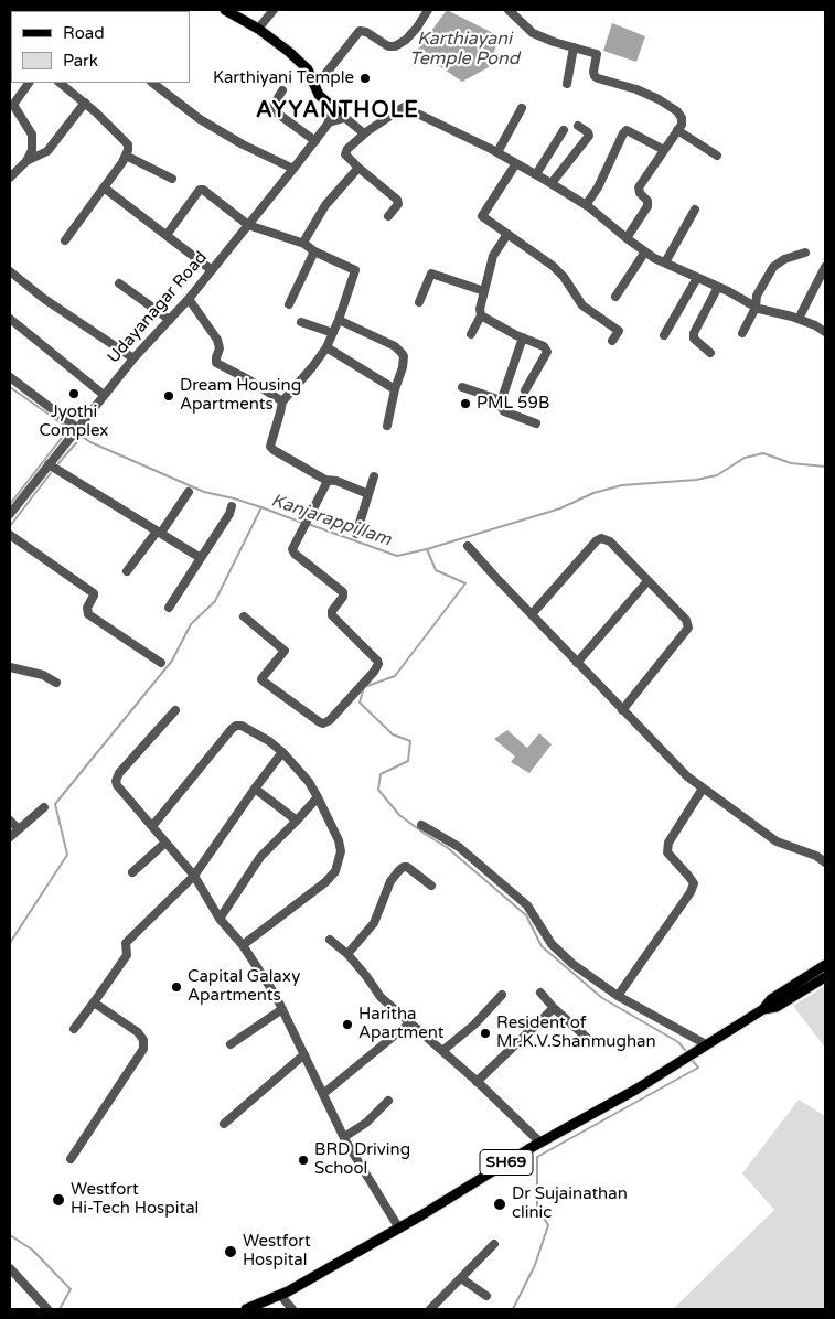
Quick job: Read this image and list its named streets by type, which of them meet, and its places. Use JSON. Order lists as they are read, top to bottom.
{
  "streets": {
    "main road": ["SH69"],
    "street": ["Udayanagar Road"]
  },
  "districts": ["AYYANTHOLE"],
  "water": ["Karthiayani Temple Pond", "Kanjarappillam"],
  "places": [
    "Karthiyani Temple",
    "Jyothi Complex",
    "Dream Housing Apartments",
    "PML 59B",
    "Capital Galaxy Apartments",
    "Haritha Apartment",
    "Resident of Mr.K.V.Shanmughan",
    "BRD Driving School",
    "Westfort Hi-Tech Hospital",
    "Dr Sujainathan clinic",
    "Westfort Hospital"
  ],
  "legend": ["Road", "Park"]
}
